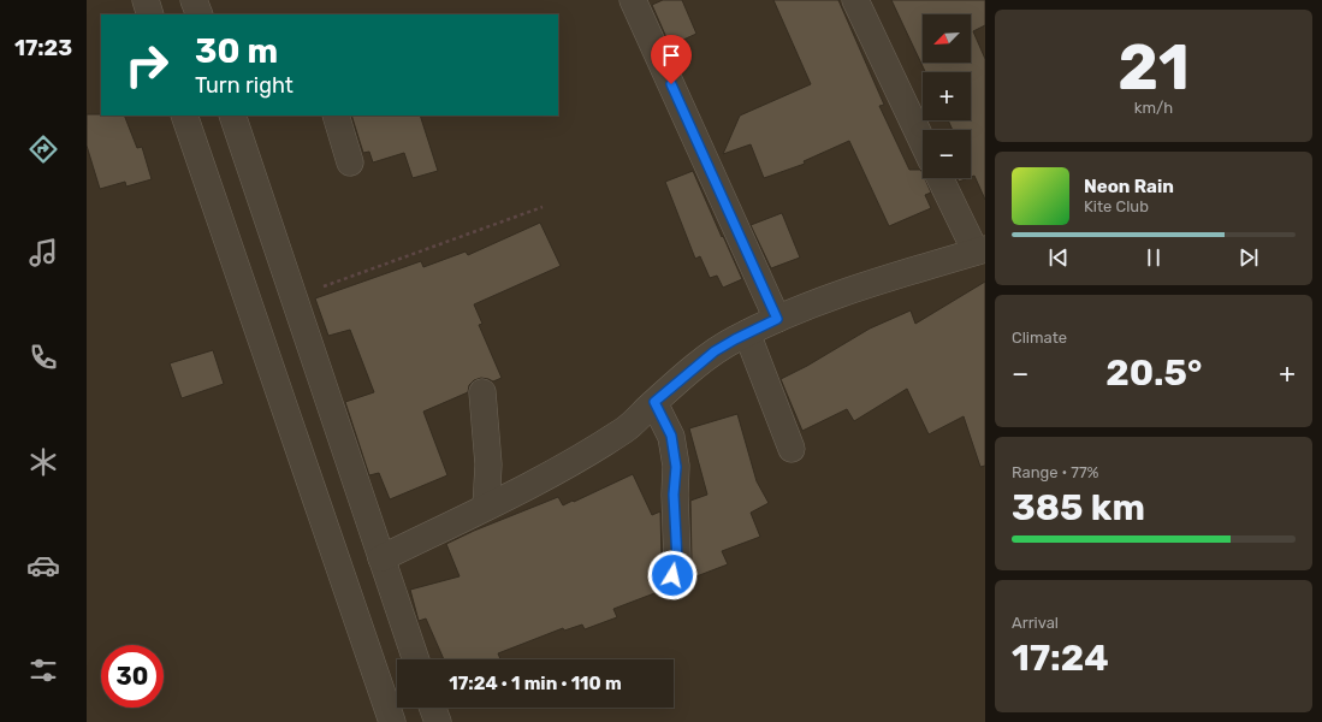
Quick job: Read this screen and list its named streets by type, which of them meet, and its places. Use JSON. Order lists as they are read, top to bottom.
{
  "north": "bottom left",
  "page": {
    "tabs": "17:23",
    "tile": [
      ["21", "km/h"],
      "Climate",
      ["Range · 77%", "385 km"],
      ["Arrival", "17:24"]
    ],
    "map_buttons": ["+", "−"],
    "turn": ["30 m", "Turn right"],
    "song": ["Neon Rain", "Kite Club"],
    "heat": ["−", "20.5°", "+"],
    "limit": "30",
    "trip": "17:24 · 1 min · 110 m"
  }
}
